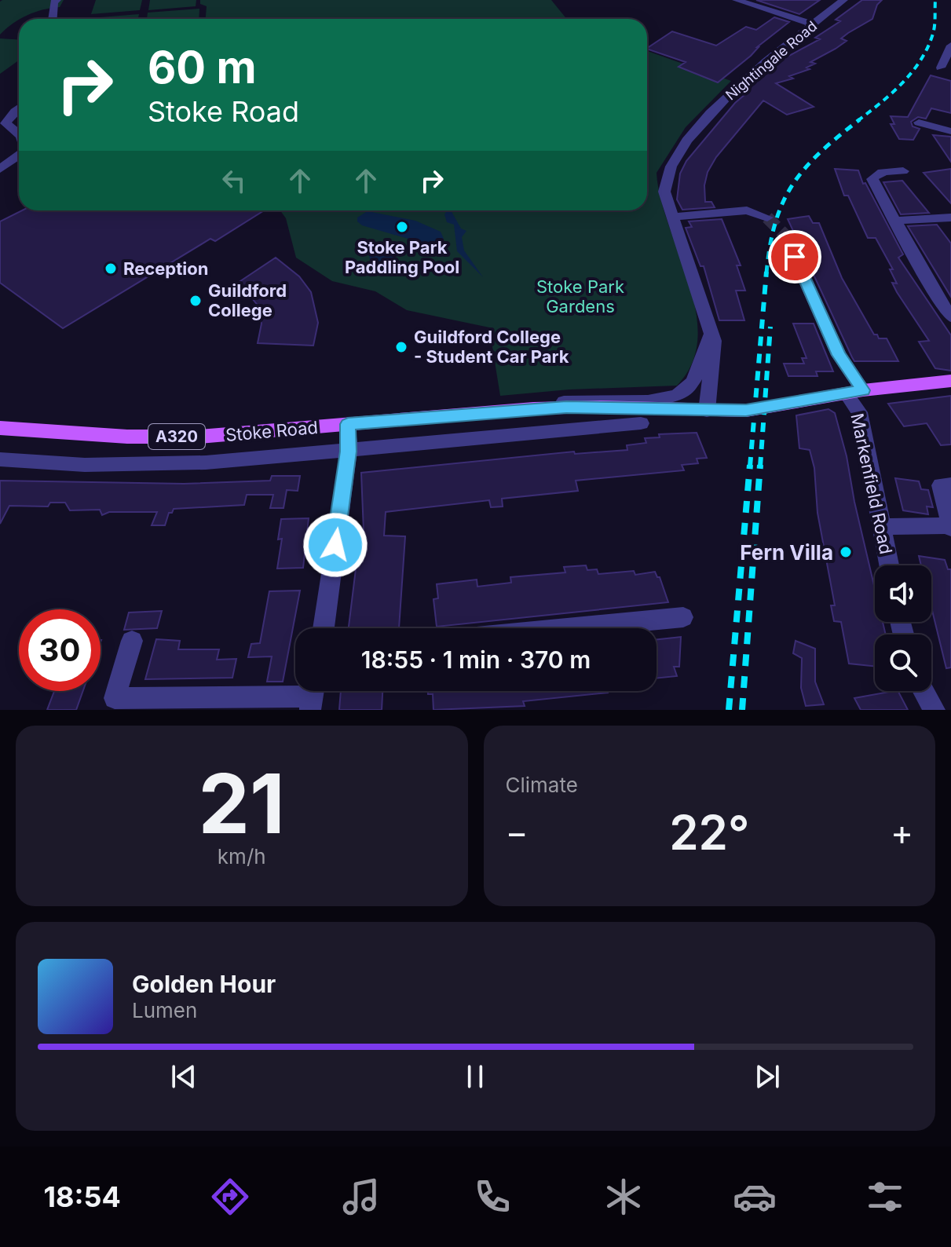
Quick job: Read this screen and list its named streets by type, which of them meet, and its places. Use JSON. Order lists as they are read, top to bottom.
{
  "streets": {
    "main road": ["Stoke Road", "A320"],
    "street": ["Nightingale Road", "Markenfield Road"]
  },
  "crossings": [
    ["Nightingale Road", "Stoke Road"],
    ["Stoke Road", "Markenfield Road"]
  ],
  "parks": ["Stoke Park Gardens"],
  "places": [
    "Stoke Park Paddling Pool",
    "Reception",
    "Guildford College",
    "Guildford College - Student Car Park",
    "Fern Villa"
  ],
  "page": {
    "turn": ["60 m", "Stoke Road"],
    "limit": "30",
    "trip": "18:55 · 1 min · 370 m",
    "tile": [
      ["21", "km/h"],
      "Climate"
    ],
    "heat": ["−", "22°", "+"],
    "song": ["Golden Hour", "Lumen"],
    "tabs": "18:54"
  }
}
